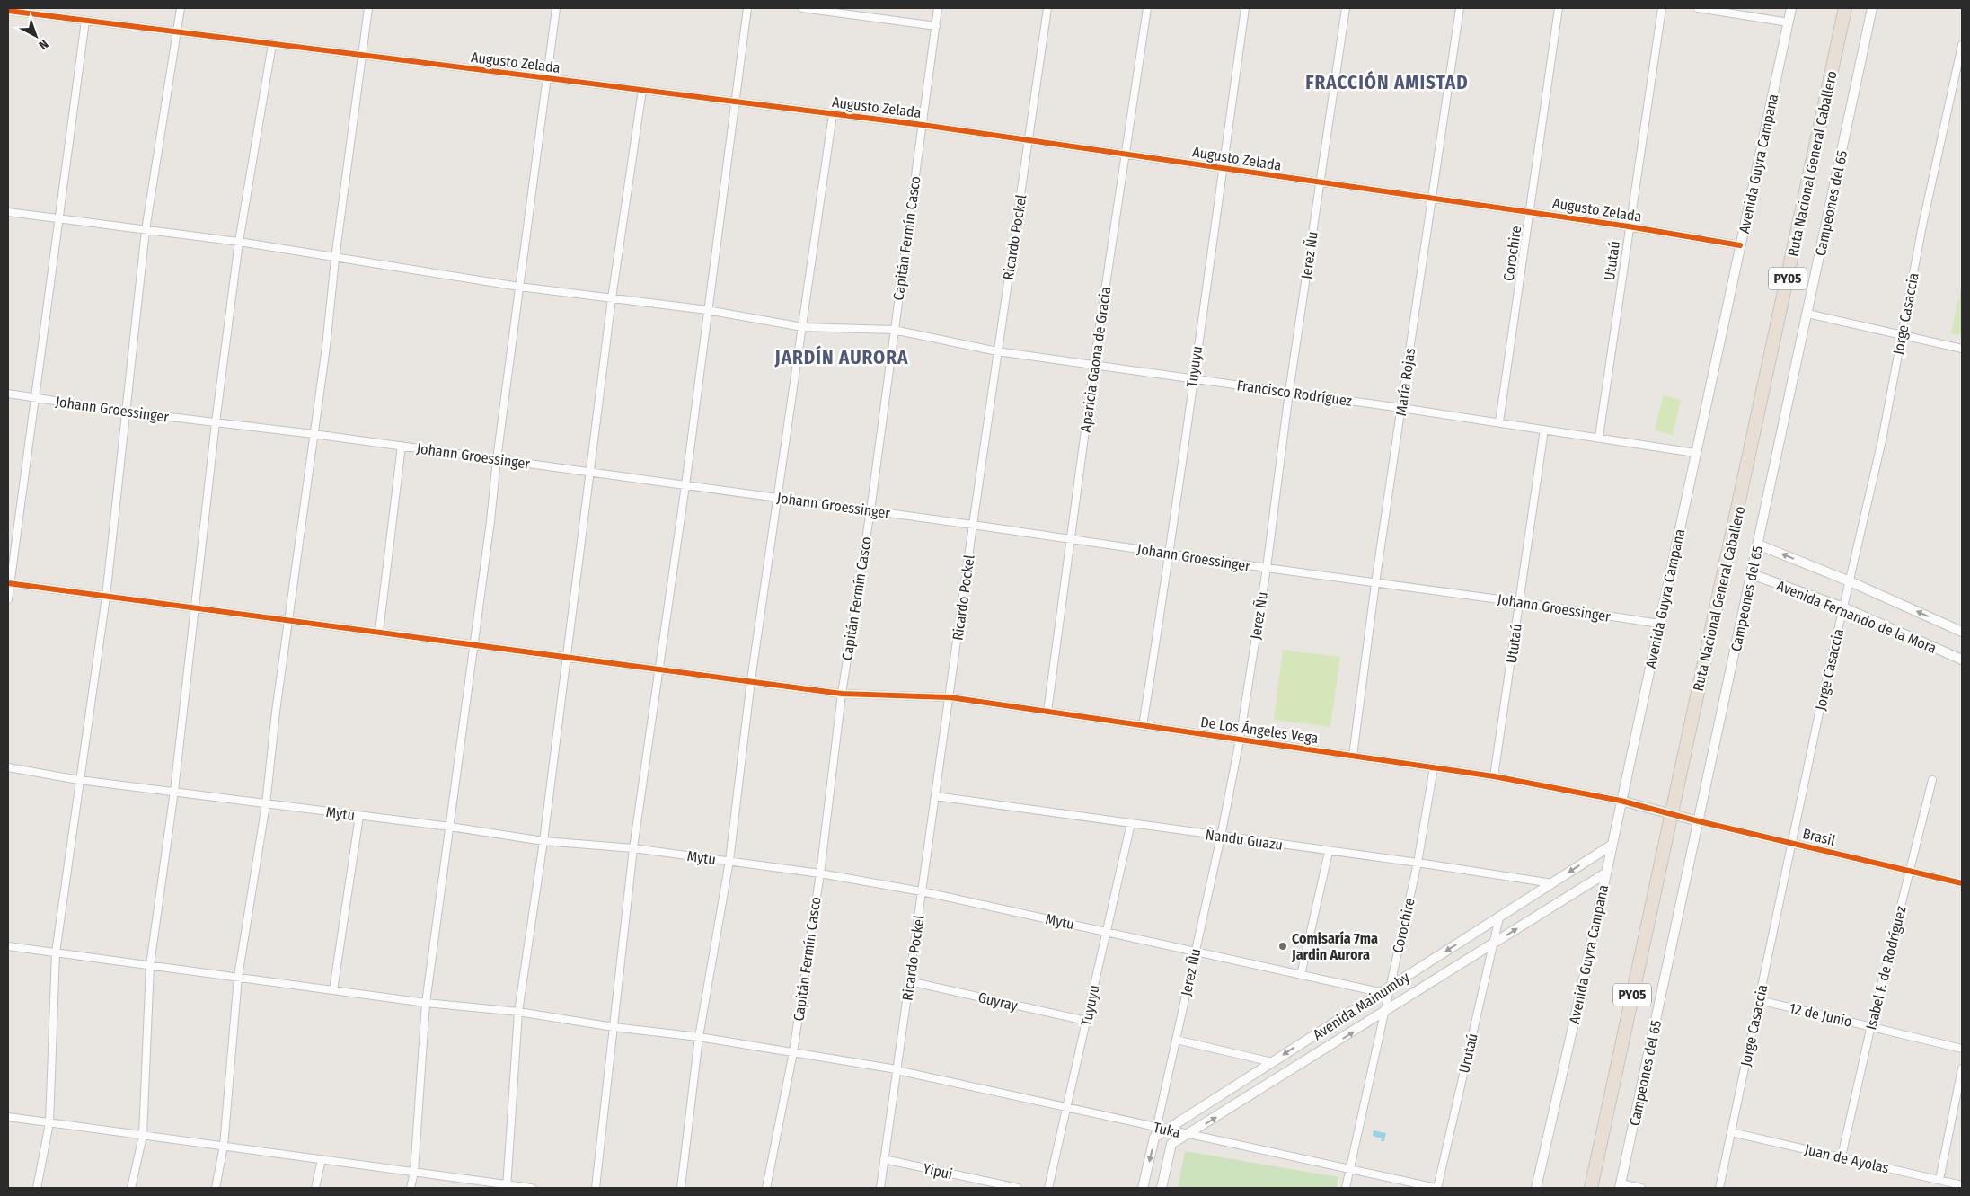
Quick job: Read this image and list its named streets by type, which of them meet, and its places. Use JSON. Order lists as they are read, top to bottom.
{
  "streets": {
    "highway": ["Ruta Nacional General Caballero", "PY05"],
    "street": [
      "Augusto Zelada",
      "Avenida Guyra Campana",
      "Campeones del 65",
      "Ricardo Pockel",
      "Capitán Fermín Casco",
      "Corochire",
      "Jerez Ñu",
      "Ututaú",
      "Jorge Casaccia",
      "Aparicia Gaona de Gracia",
      "Tuyuyu",
      "María Rojas",
      "Francisco Rodríguez",
      "Johann Groessinger",
      "Avenida Fernando de la Mora",
      "De Los Ángeles Vega",
      "Mytu",
      "Brasil",
      "Ñandu Guazu",
      "Isabel F. de Rodríguez",
      "Guyray",
      "Avenida Mainumby",
      "12 de Junio",
      "Urutaú",
      "Tuka",
      "Juan de Ayolas",
      "Yipui"
    ]
  },
  "crossings": [
    ["Augusto Zelada", "Avenida Guyra Campana"],
    ["Augusto Zelada", "Ricardo Pockel"],
    ["Augusto Zelada", "Capitán Fermín Casco"],
    ["Augusto Zelada", "Corochire"],
    ["Augusto Zelada", "Jerez Ñu"],
    ["Augusto Zelada", "Ututaú"],
    ["Augusto Zelada", "Aparicia Gaona de Gracia"],
    ["Augusto Zelada", "Tuyuyu"],
    ["Augusto Zelada", "María Rojas"],
    ["Avenida Guyra Campana", "Francisco Rodríguez"],
    ["Avenida Guyra Campana", "Johann Groessinger"],
    ["Avenida Guyra Campana", "De Los Ángeles Vega"],
    ["Avenida Guyra Campana", "Avenida Mainumby"],
    ["Ruta Nacional General Caballero", "De Los Ángeles Vega"],
    ["Ruta Nacional General Caballero", "Brasil"],
    ["Campeones del 65", "Avenida Fernando de la Mora"],
    ["Campeones del 65", "Brasil"],
    ["Ricardo Pockel", "Francisco Rodríguez"],
    ["Ricardo Pockel", "Johann Groessinger"],
    ["Ricardo Pockel", "De Los Ángeles Vega"],
    ["Ricardo Pockel", "Mytu"],
    ["Ricardo Pockel", "Ñandu Guazu"],
    ["Ricardo Pockel", "Guyray"],
    ["Ricardo Pockel", "Tuka"],
    ["Ricardo Pockel", "Yipui"],
    ["Capitán Fermín Casco", "Francisco Rodríguez"],
    ["Capitán Fermín Casco", "Johann Groessinger"],
    ["Capitán Fermín Casco", "De Los Ángeles Vega"],
    ["Capitán Fermín Casco", "Mytu"],
    ["Capitán Fermín Casco", "Tuka"],
    ["Corochire", "Francisco Rodríguez"],
    ["Corochire", "De Los Ángeles Vega"],
    ["Corochire", "Mytu"],
    ["Corochire", "Ñandu Guazu"],
    ["Corochire", "Avenida Mainumby"],
    ["Corochire", "Tuka"],
    ["Jerez Ñu", "Francisco Rodríguez"],
    ["Jerez Ñu", "Johann Groessinger"],
    ["Jerez Ñu", "De Los Ángeles Vega"],
    ["Jerez Ñu", "Mytu"],
    ["Jerez Ñu", "Ñandu Guazu"],
    ["Jerez Ñu", "Avenida Mainumby"],
    ["Jerez Ñu", "Tuka"],
    ["Ututaú", "Francisco Rodríguez"],
    ["Ututaú", "Johann Groessinger"],
    ["Ututaú", "De Los Ángeles Vega"],
    ["Jorge Casaccia", "Avenida Fernando de la Mora"],
    ["Jorge Casaccia", "Brasil"],
    ["Jorge Casaccia", "12 de Junio"],
    ["Jorge Casaccia", "Juan de Ayolas"],
    ["Aparicia Gaona de Gracia", "Francisco Rodríguez"],
    ["Aparicia Gaona de Gracia", "Johann Groessinger"],
    ["Aparicia Gaona de Gracia", "De Los Ángeles Vega"],
    ["Tuyuyu", "Francisco Rodríguez"],
    ["Tuyuyu", "Johann Groessinger"],
    ["Tuyuyu", "De Los Ángeles Vega"],
    ["Tuyuyu", "Mytu"],
    ["Tuyuyu", "Ñandu Guazu"],
    ["Tuyuyu", "Guyray"],
    ["Tuyuyu", "Tuka"],
    ["María Rojas", "Francisco Rodríguez"],
    ["María Rojas", "Johann Groessinger"],
    ["María Rojas", "De Los Ángeles Vega"],
    ["De Los Ángeles Vega", "Brasil"],
    ["Mytu", "Avenida Mainumby"],
    ["Brasil", "Isabel F. de Rodríguez"],
    ["Ñandu Guazu", "Avenida Mainumby"],
    ["Isabel F. de Rodríguez", "12 de Junio"],
    ["Isabel F. de Rodríguez", "Juan de Ayolas"],
    ["Avenida Mainumby", "Urutaú"],
    ["Avenida Mainumby", "Tuka"],
    ["Urutaú", "Tuka"]
  ],
  "districts": ["FRACCIÓN AMISTAD", "JARDÍN AURORA"],
  "places": ["Comisaría 7ma Jardin Aurora"],
  "north": "bottom right"
}
